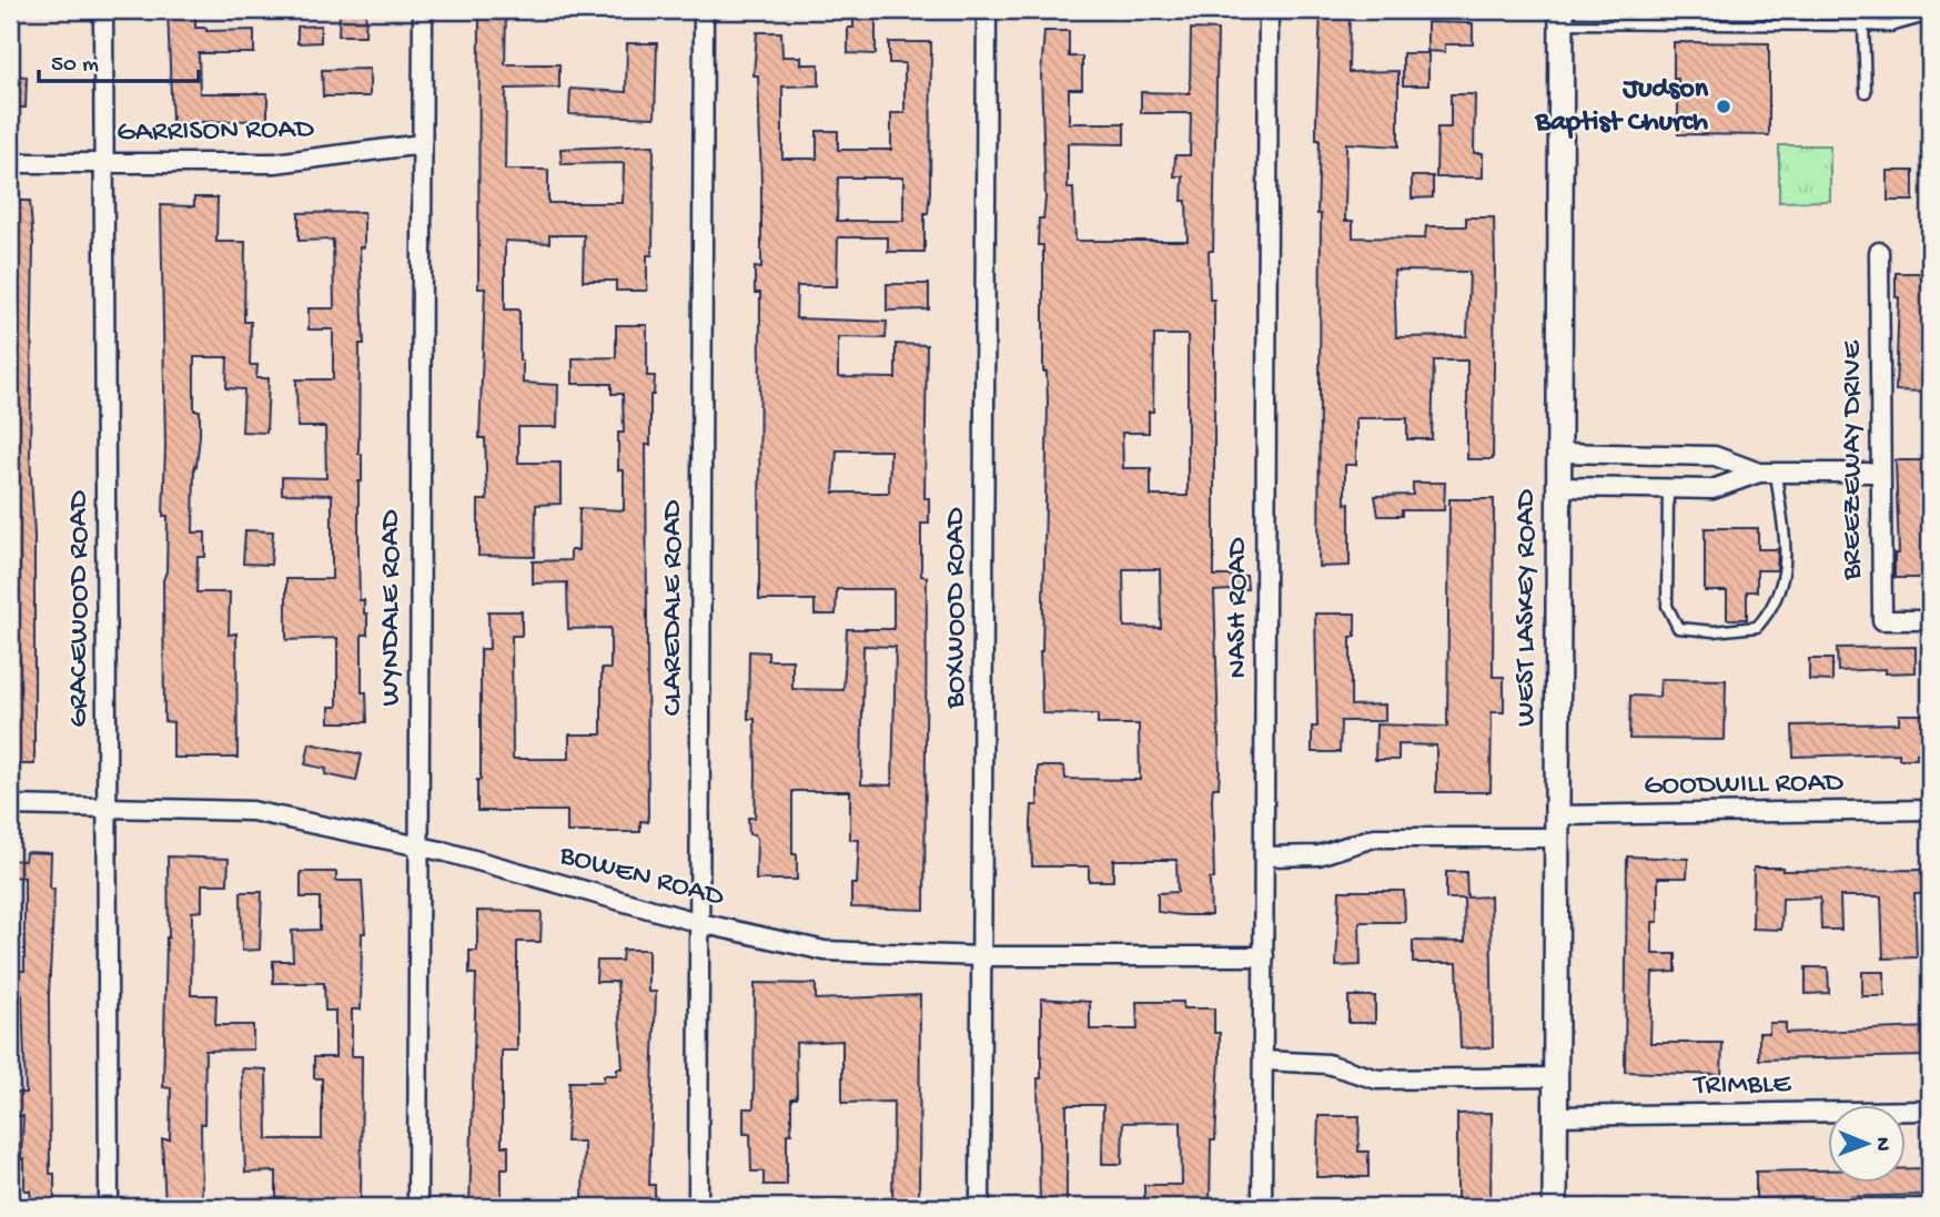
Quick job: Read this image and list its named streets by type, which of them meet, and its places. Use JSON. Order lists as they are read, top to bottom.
{
  "streets": {
    "main road": ["WEST LASKEY ROAD"],
    "street": [
      "GARRISON ROAD",
      "BREEZEWAY DRIVE",
      "WYNDALE ROAD",
      "CLAREDALE ROAD",
      "BOXWOOD ROAD",
      "NASH ROAD",
      "GRACEWOOD ROAD",
      "GOODWILL ROAD",
      "BOWEN ROAD",
      "TRIMBLE"
    ]
  },
  "crossings": [
    ["GARRISON ROAD", "WYNDALE ROAD"],
    ["GARRISON ROAD", "GRACEWOOD ROAD"],
    ["WYNDALE ROAD", "BOWEN ROAD"],
    ["CLAREDALE ROAD", "BOWEN ROAD"],
    ["BOXWOOD ROAD", "BOWEN ROAD"],
    ["NASH ROAD", "GOODWILL ROAD"],
    ["NASH ROAD", "BOWEN ROAD"],
    ["WEST LASKEY ROAD", "GOODWILL ROAD"],
    ["WEST LASKEY ROAD", "TRIMBLE"],
    ["GRACEWOOD ROAD", "BOWEN ROAD"]
  ],
  "places": ["Judson Baptist Church"],
  "scale_bar": "50 m",
  "north": "right"
}
